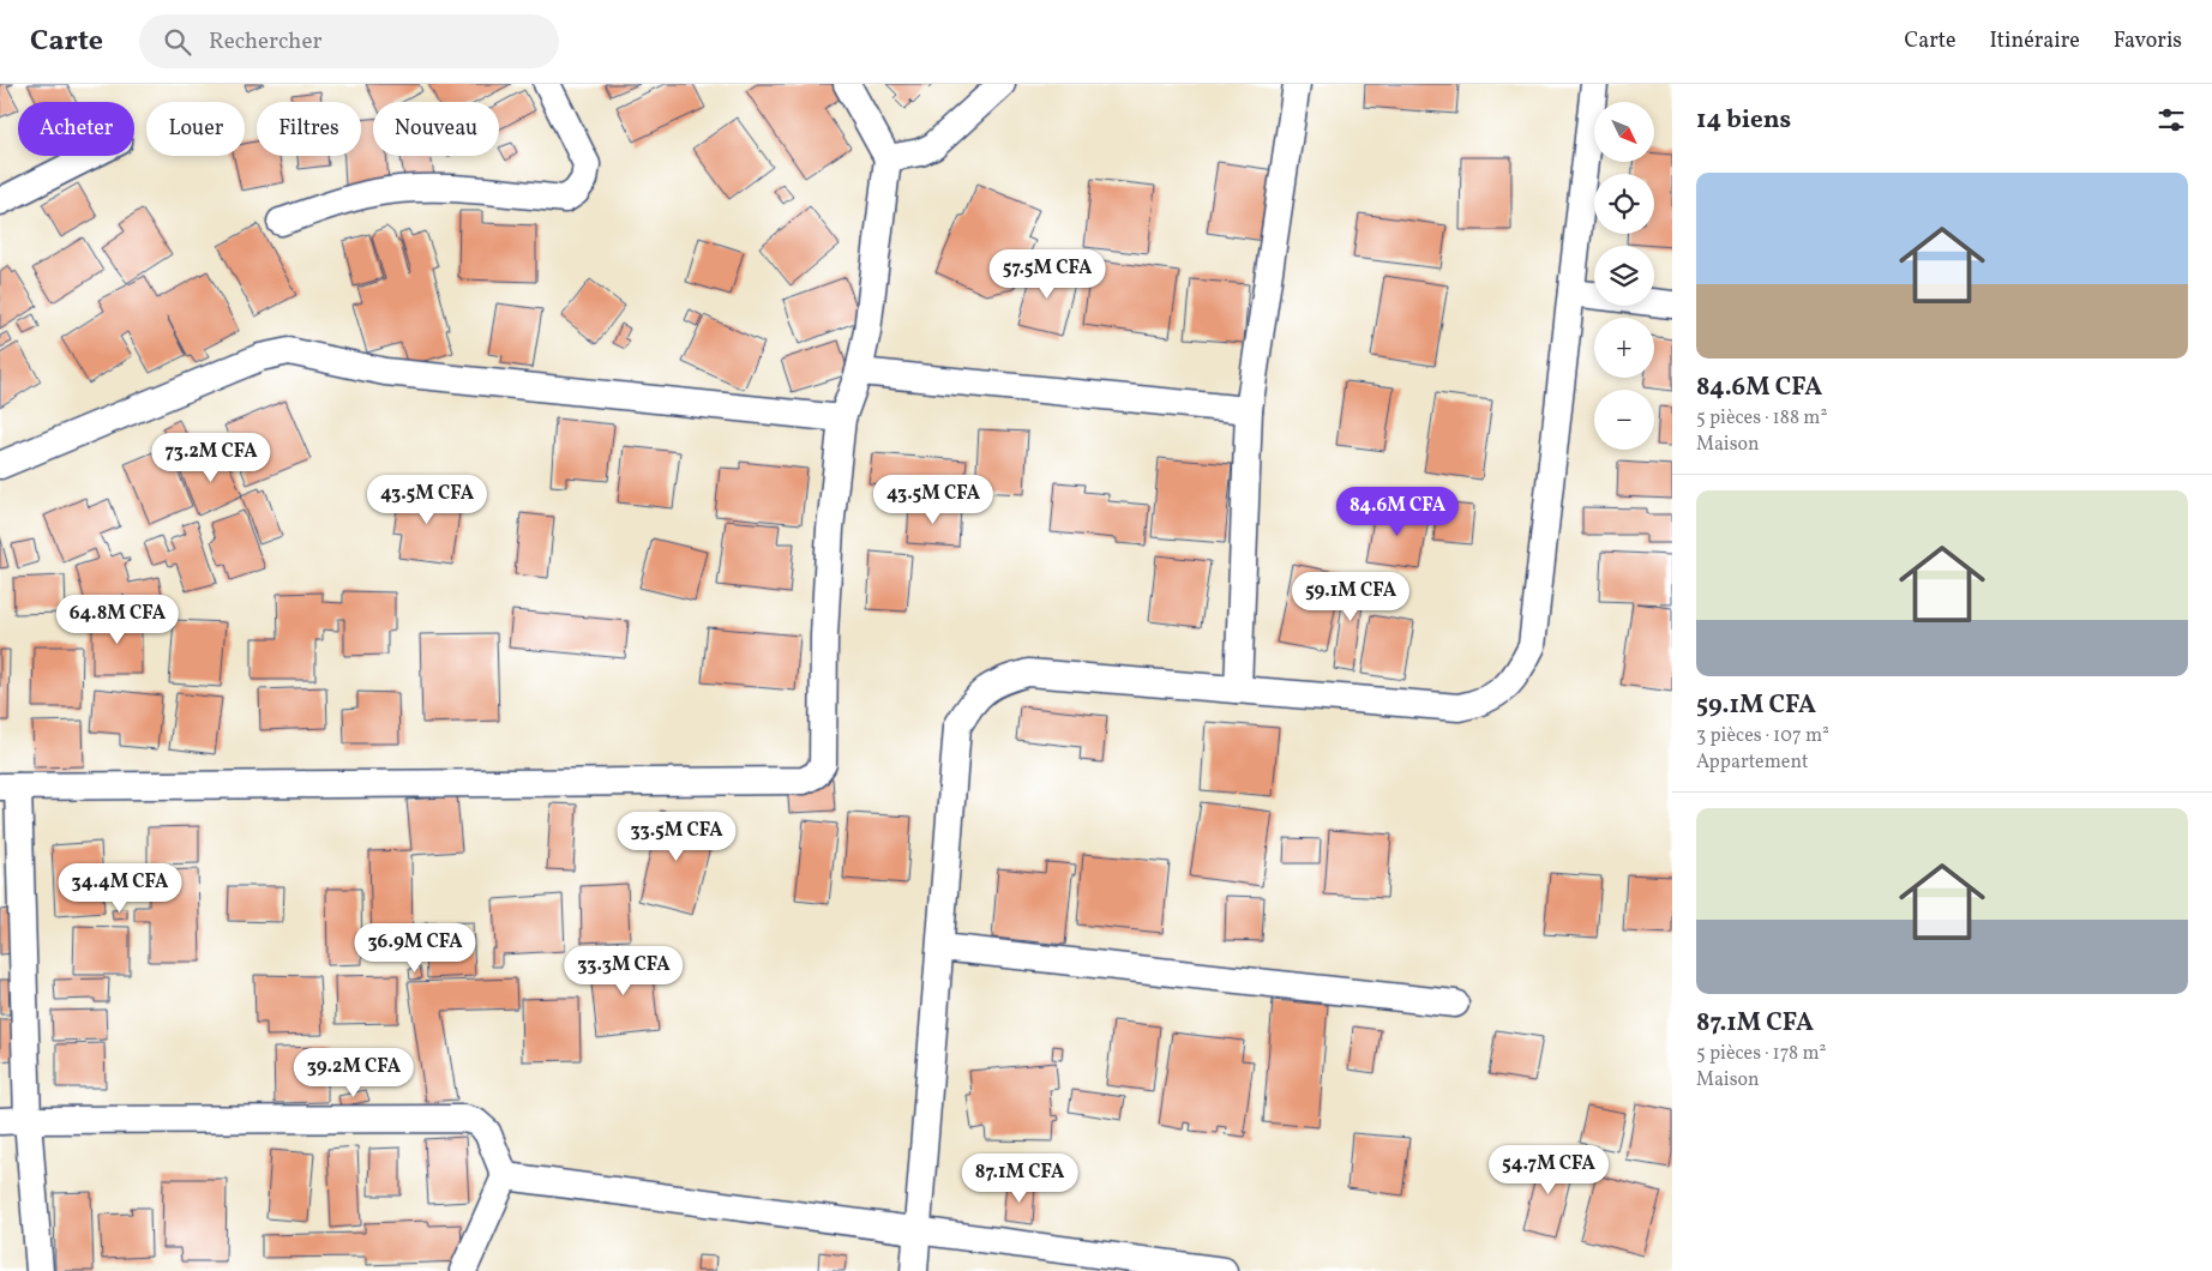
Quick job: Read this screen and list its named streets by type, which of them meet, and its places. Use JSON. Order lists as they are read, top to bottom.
{
  "north": "bottom right",
  "page": {
    "header": "Carte",
    "search": "Rechercher",
    "nav": ["Carte", "Itinéraire", "Favoris"],
    "heading": "14 biens",
    "map_buttons": ["+", "−"],
    "chip": [
      "Acheter",
      "Louer",
      "Filtres",
      "Nouveau"
    ],
    "list": [
      {
        "name": "84.6M CFA",
        "note": "5 pièces · 188 m² · Maison"
      },
      {
        "name": "59.1M CFA",
        "note": "3 pièces · 107 m² · Appartement"
      },
      {
        "name": "87.1M CFA",
        "note": "5 pièces · 178 m² · Maison"
      }
    ],
    "price": [
      "57.5M CFA",
      "73.2M CFA",
      "43.5M CFA",
      "43.5M CFA",
      "84.6M CFA",
      "59.1M CFA",
      "64.8M CFA",
      "33.5M CFA",
      "34.4M CFA",
      "36.9M CFA",
      "33.3M CFA",
      "39.2M CFA",
      "54.7M CFA",
      "87.1M CFA"
    ]
  }
}
